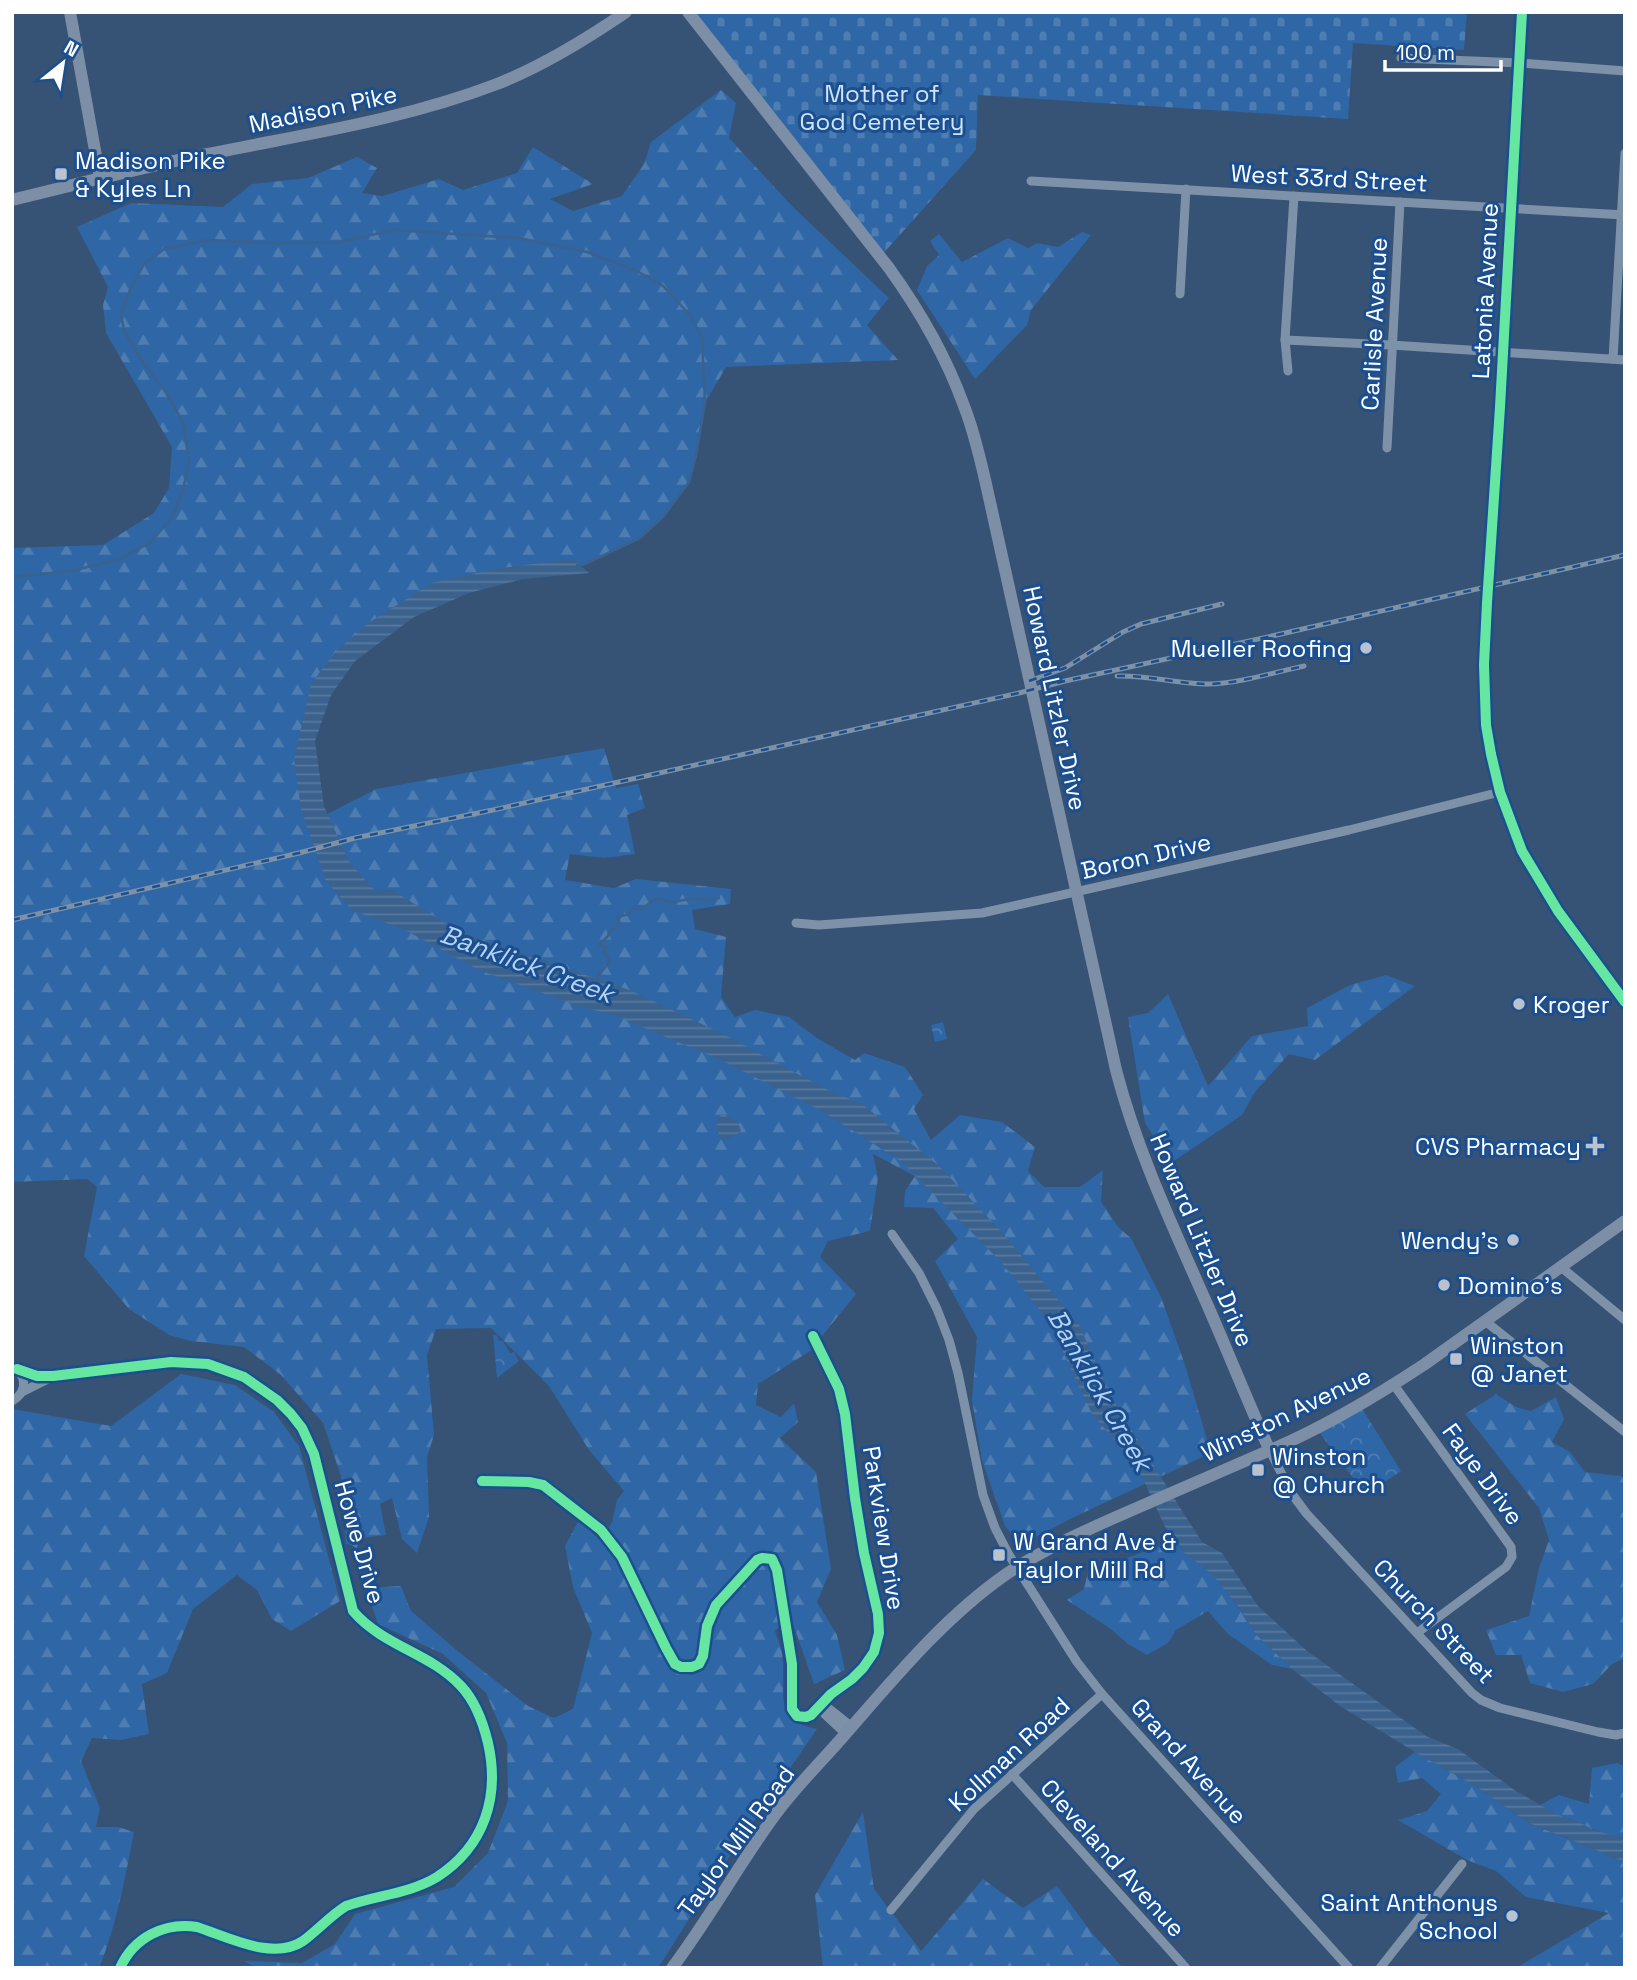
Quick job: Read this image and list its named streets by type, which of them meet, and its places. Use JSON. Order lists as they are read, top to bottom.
{
  "streets": {
    "main road": [
      "Madison Pike",
      "Howard Litzler Drive",
      "Winston Avenue",
      "Taylor Mill Road"
    ],
    "street": [
      "West 33rd Street",
      "Latonia Avenue",
      "Carlisle Avenue",
      "Boron Drive",
      "Faye Drive",
      "Parkview Drive",
      "Howe Drive",
      "Church Street",
      "Kollman Road",
      "Grand Avenue",
      "Cleveland Avenue"
    ]
  },
  "crossings": [
    ["West 33rd Street", "Latonia Avenue"],
    ["West 33rd Street", "Carlisle Avenue"],
    ["Latonia Avenue", "Boron Drive"],
    ["Howard Litzler Drive", "Boron Drive"],
    ["Howard Litzler Drive", "Winston Avenue"],
    ["Howard Litzler Drive", "Church Street"],
    ["Winston Avenue", "Faye Drive"],
    ["Winston Avenue", "Church Street"],
    ["Winston Avenue", "Grand Avenue"],
    ["Winston Avenue", "Taylor Mill Road"],
    ["Faye Drive", "Church Street"],
    ["Kollman Road", "Grand Avenue"],
    ["Kollman Road", "Cleveland Avenue"],
    ["Grand Avenue", "Taylor Mill Road"]
  ],
  "water": ["Banklick Creek"],
  "parks": ["Mother of God Cemetery"],
  "places": {
    "transit": [
      "Madison Pike & Kyles Ln",
      "Winston @ Janet",
      "Winston @ Church",
      "W Grand Ave & Taylor Mill Rd"
    ],
    "other": [
      "Mueller Roofing",
      "Kroger",
      "Wendy's",
      "Domino's",
      "Saint Anthonys School"
    ],
    "health": ["CVS Pharmacy"]
  },
  "scale_bar": "100 m",
  "north": "top right"
}
